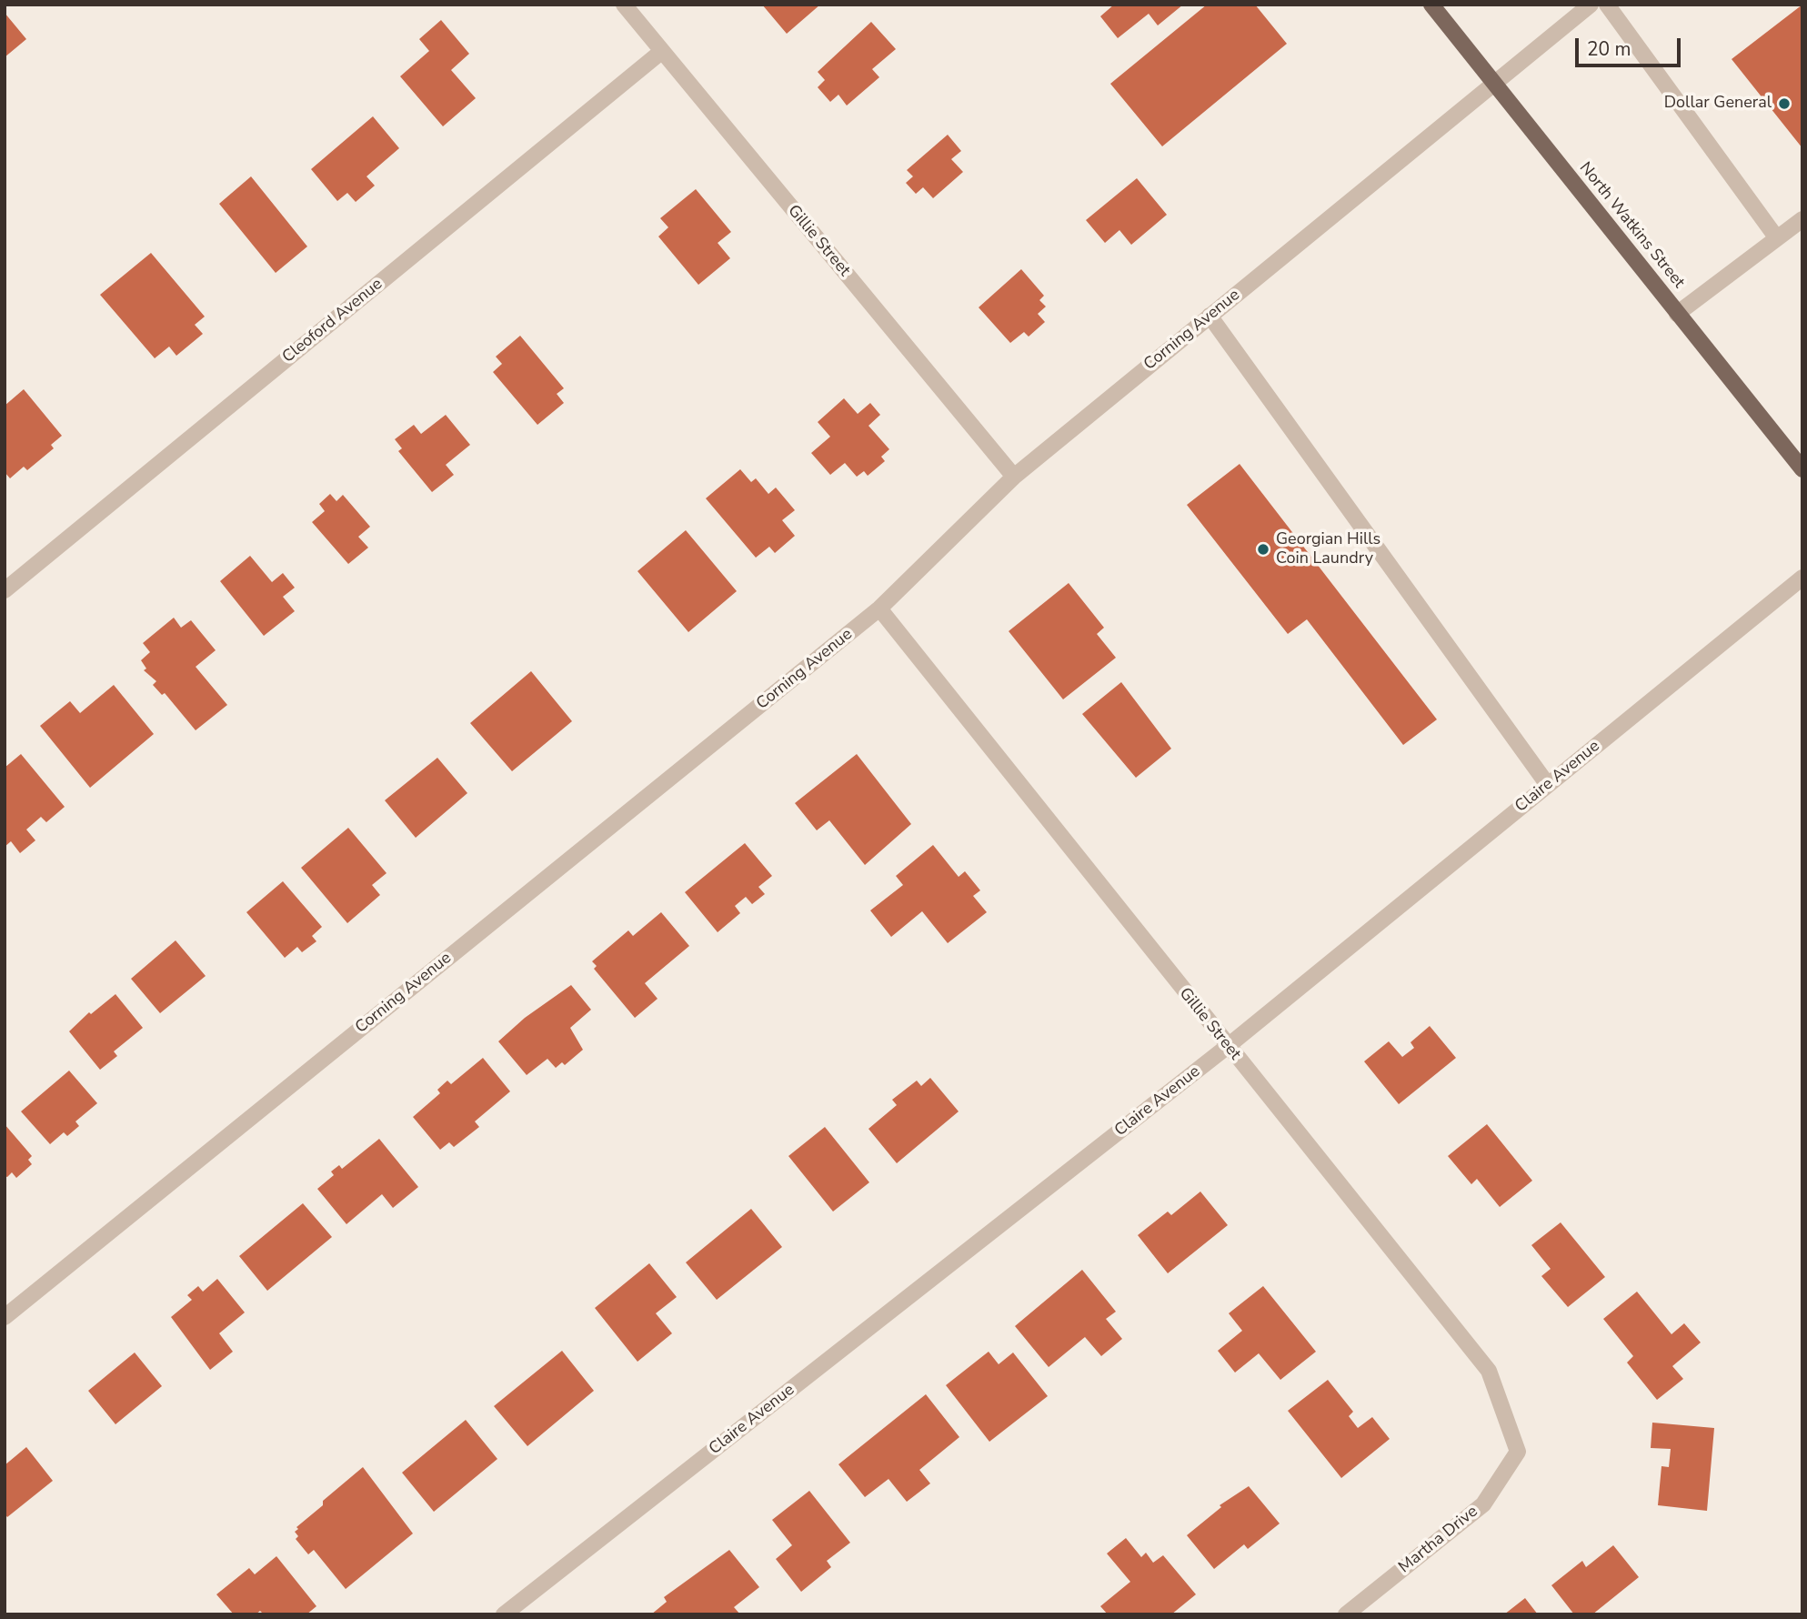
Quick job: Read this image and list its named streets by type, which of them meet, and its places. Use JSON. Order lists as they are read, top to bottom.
{
  "streets": {
    "main road": ["North Watkins Street"],
    "street": [
      "Gillie Street",
      "Cleoford Avenue",
      "Corning Avenue",
      "Claire Avenue",
      "Martha Drive"
    ]
  },
  "crossings": [
    ["North Watkins Street", "Corning Avenue"],
    ["Gillie Street", "Cleoford Avenue"],
    ["Gillie Street", "Corning Avenue"],
    ["Gillie Street", "Claire Avenue"],
    ["Gillie Street", "Martha Drive"]
  ],
  "places": ["Dollar General", "Georgian Hills Coin Laundry"],
  "scale_bar": "20 m"
}
